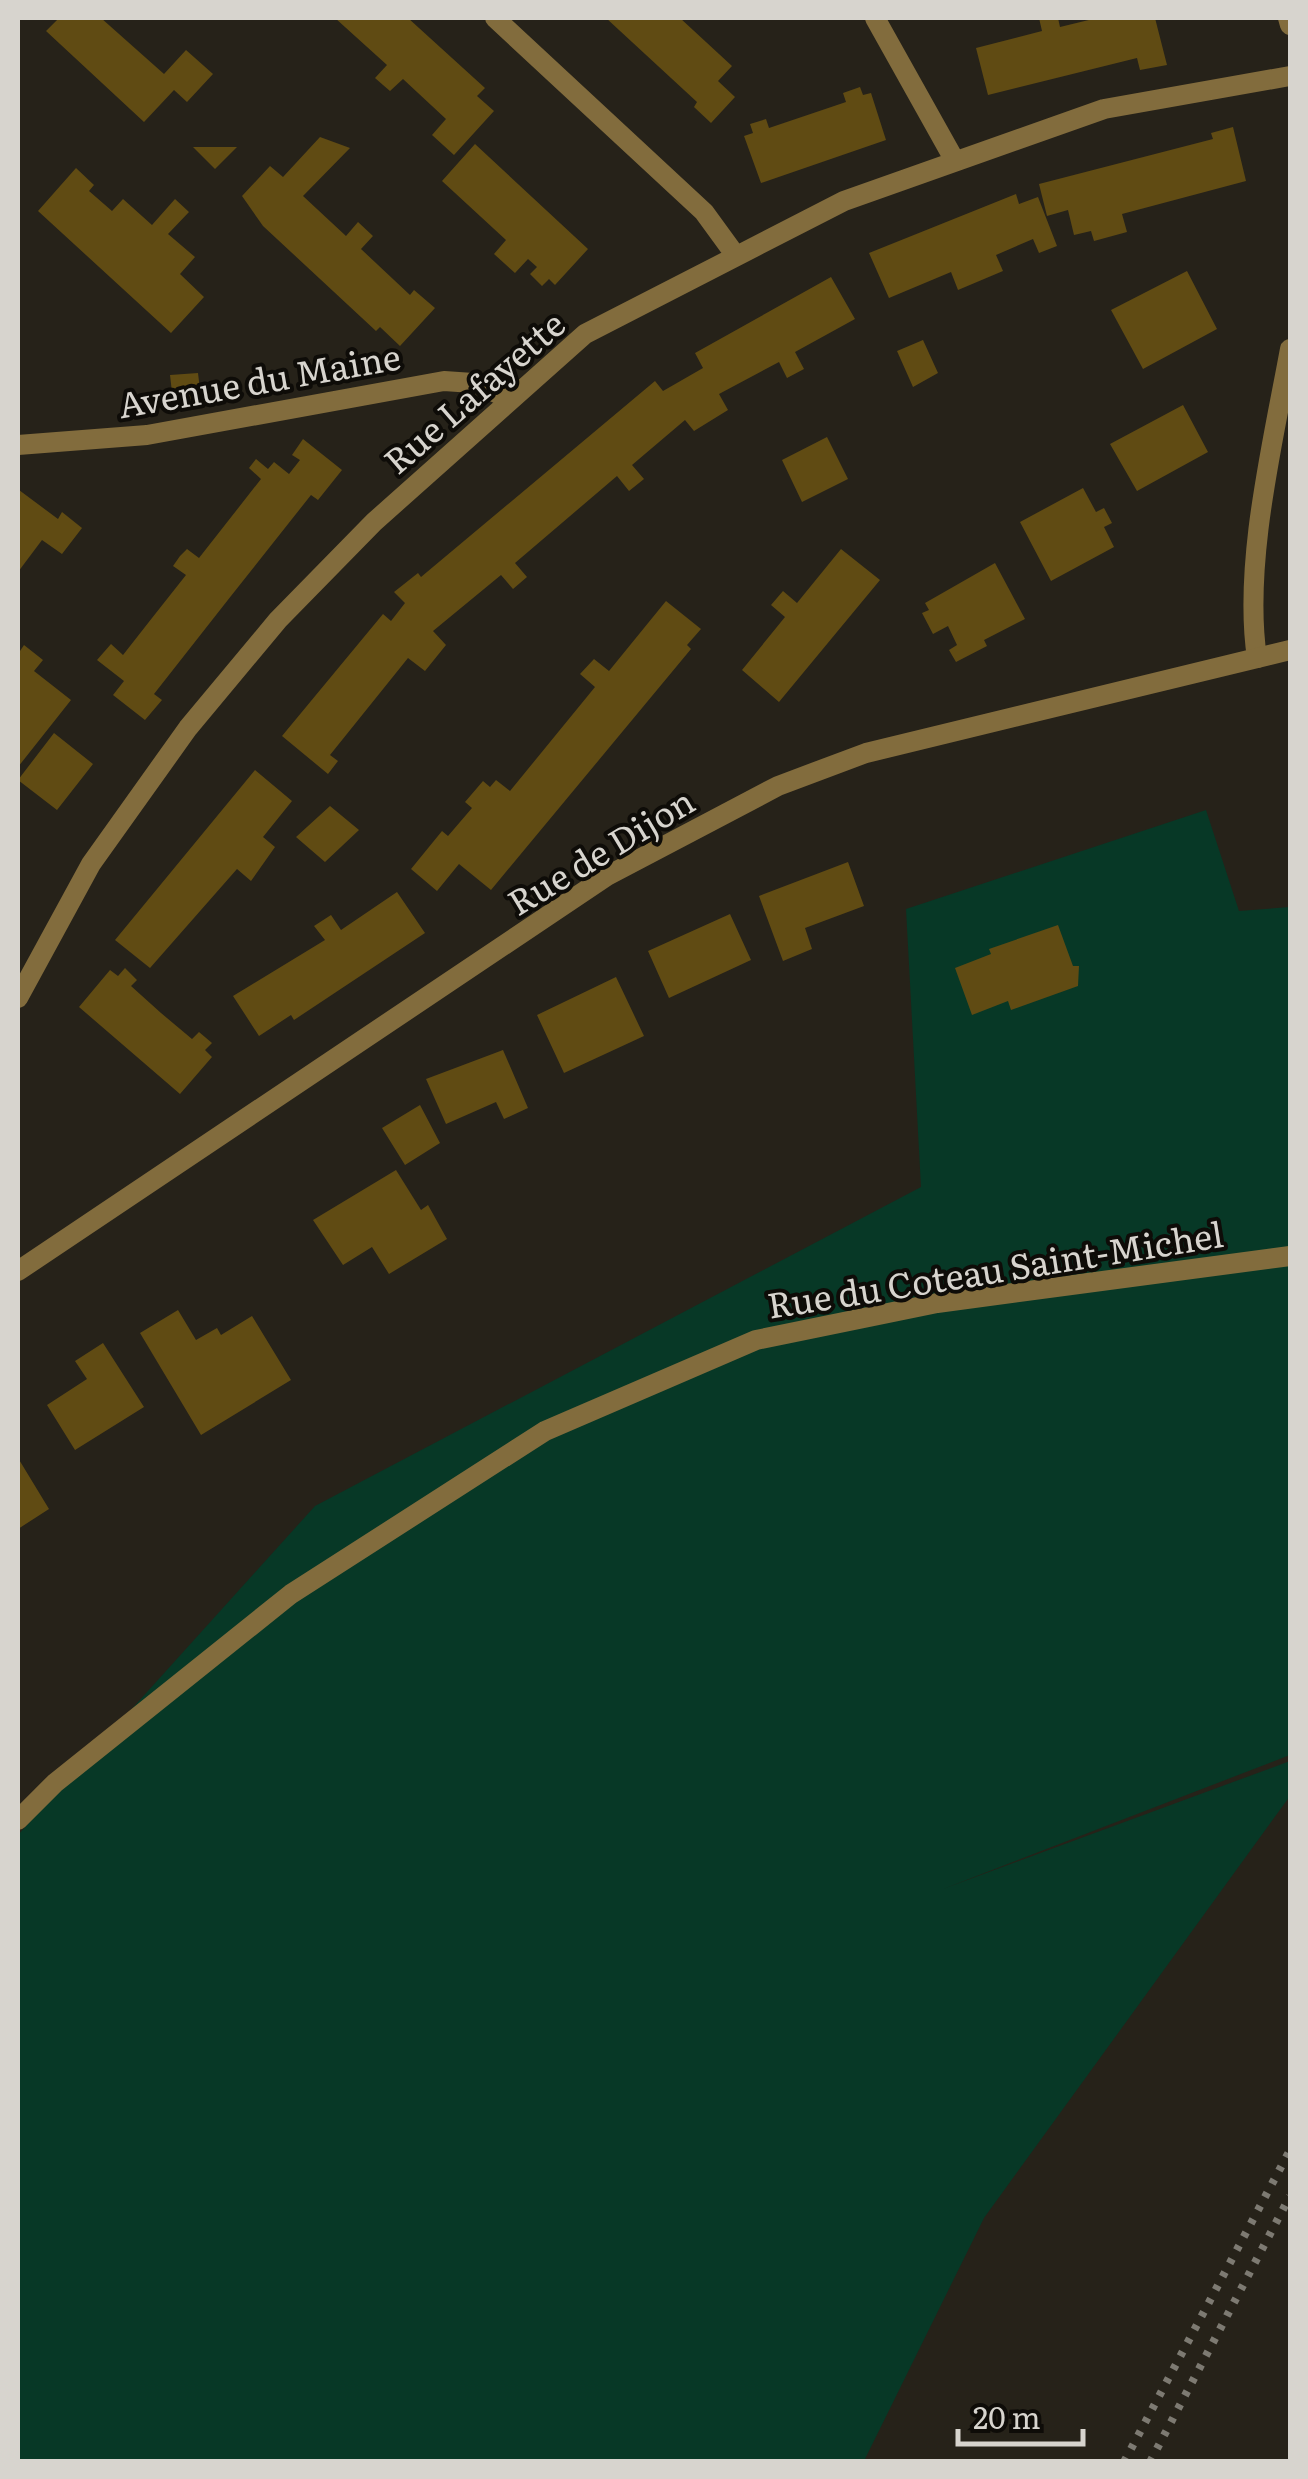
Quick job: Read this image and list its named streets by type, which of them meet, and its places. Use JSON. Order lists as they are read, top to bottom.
{
  "streets": {
    "street": [
      "Avenue du Maine",
      "Rue Lafayette",
      "Rue de Dijon",
      "Rue du Coteau Saint-Michel"
    ]
  },
  "crossings": [
    ["Avenue du Maine", "Rue Lafayette"]
  ],
  "scale_bar": "20 m"
}
